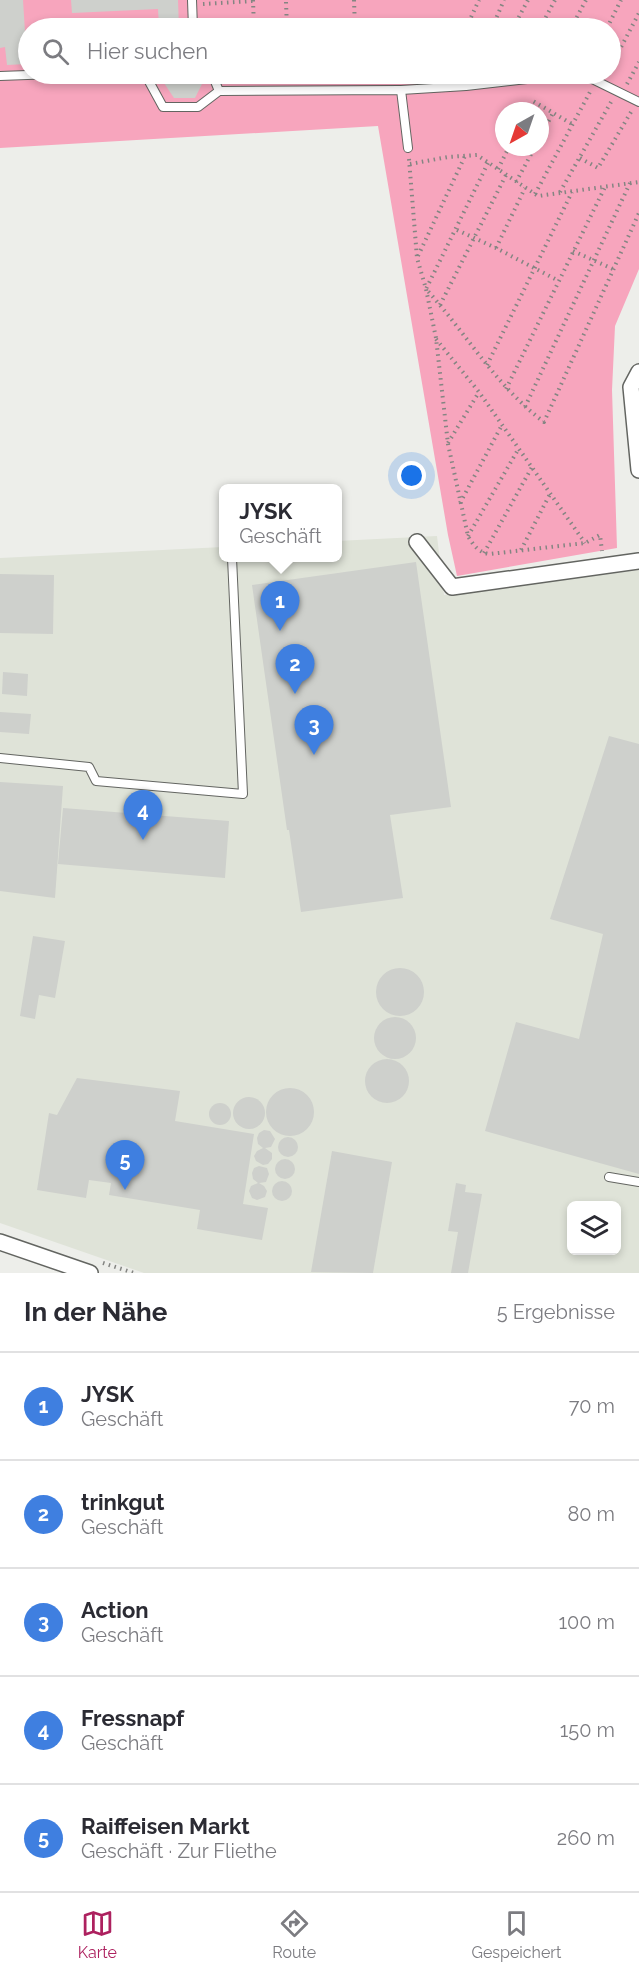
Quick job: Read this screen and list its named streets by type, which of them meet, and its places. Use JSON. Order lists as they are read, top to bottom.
{
  "north": "bottom left",
  "page": {
    "search": "Hier suchen",
    "popup": ["JYSK", "Geschäft"],
    "pins": [
      "1",
      "2",
      "3",
      "4",
      "5"
    ],
    "heading": ["In der Nähe", "5 Ergebnisse"],
    "list": [
      {
        "mark": "1",
        "name": "JYSK",
        "note": "Geschäft",
        "value": "70 m"
      },
      {
        "mark": "2",
        "name": "trinkgut",
        "note": "Geschäft",
        "value": "80 m"
      },
      {
        "mark": "3",
        "name": "Action",
        "note": "Geschäft",
        "value": "100 m"
      },
      {
        "mark": "4",
        "name": "Fressnapf",
        "note": "Geschäft",
        "value": "150 m"
      },
      {
        "mark": "5",
        "name": "Raiffeisen Markt",
        "note": "Geschäft · Zur Fliethe",
        "value": "260 m"
      }
    ],
    "nav": ["Karte", "Route", "Gespeichert"]
  }
}
